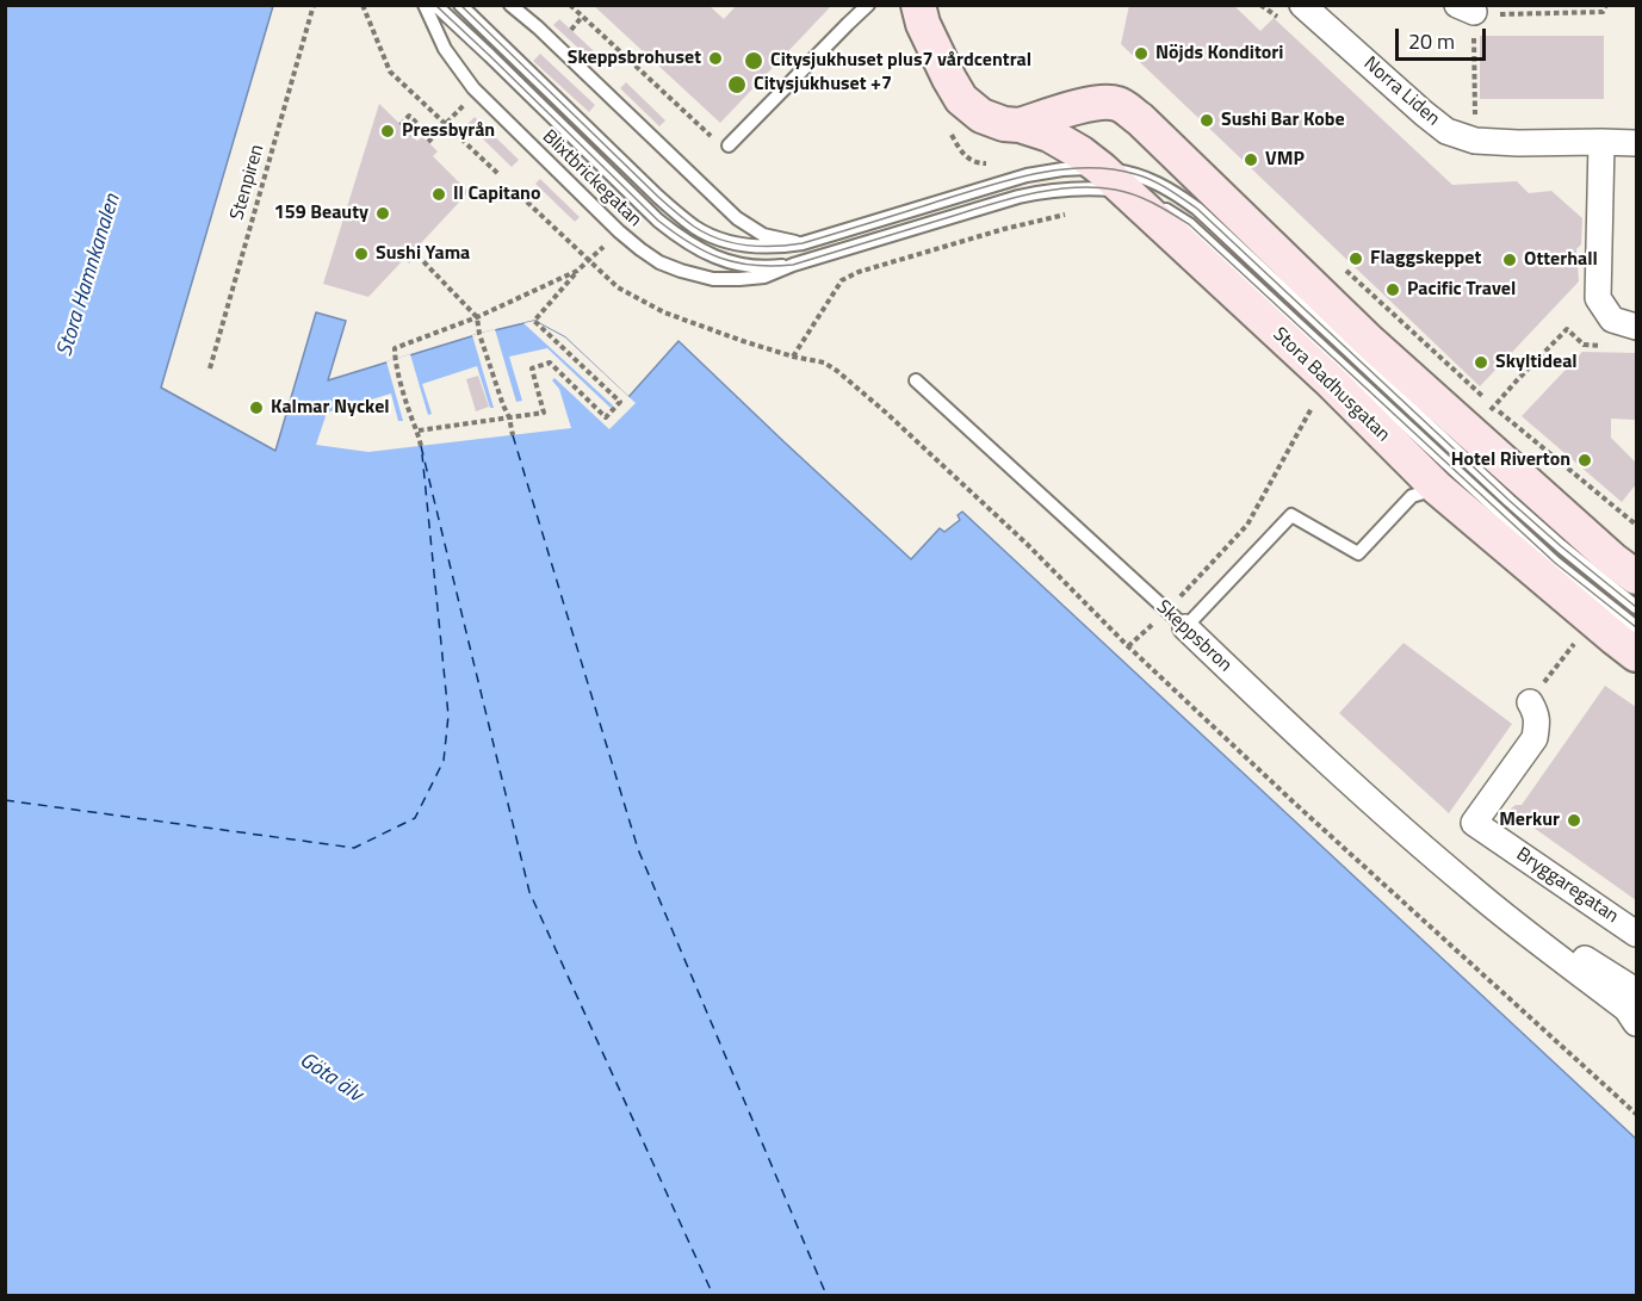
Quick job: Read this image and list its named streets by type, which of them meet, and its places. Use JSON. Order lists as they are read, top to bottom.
{
  "streets": {
    "street": [
      "Norra Liden",
      "Stora Badhusgatan",
      "Skeppsbron",
      "Bryggaregatan"
    ],
    "lane": ["Blixtbrickegatan"],
    "path": ["Stenpiren"]
  },
  "crossings": [
    ["Blixtbrickegatan", "Stora Badhusgatan"]
  ],
  "water": ["Stora Hamnkanalen", "Göta älv"],
  "places": [
    "Nöjds Konditori",
    "Skeppsbrohuset",
    "Citysjukhuset plus7 vårdcentral",
    "Citysjukhuset +7",
    "Sushi Bar Kobe",
    "Pressbyrån",
    "VMP",
    "Il Capitano",
    "159 Beauty",
    "Sushi Yama",
    "Flaggskeppet",
    "Otterhall",
    "Pacific Travel",
    "Skyltideal",
    "Kalmar Nyckel",
    "Hotel Riverton",
    "Merkur"
  ],
  "scale_bar": "20 m"
}
